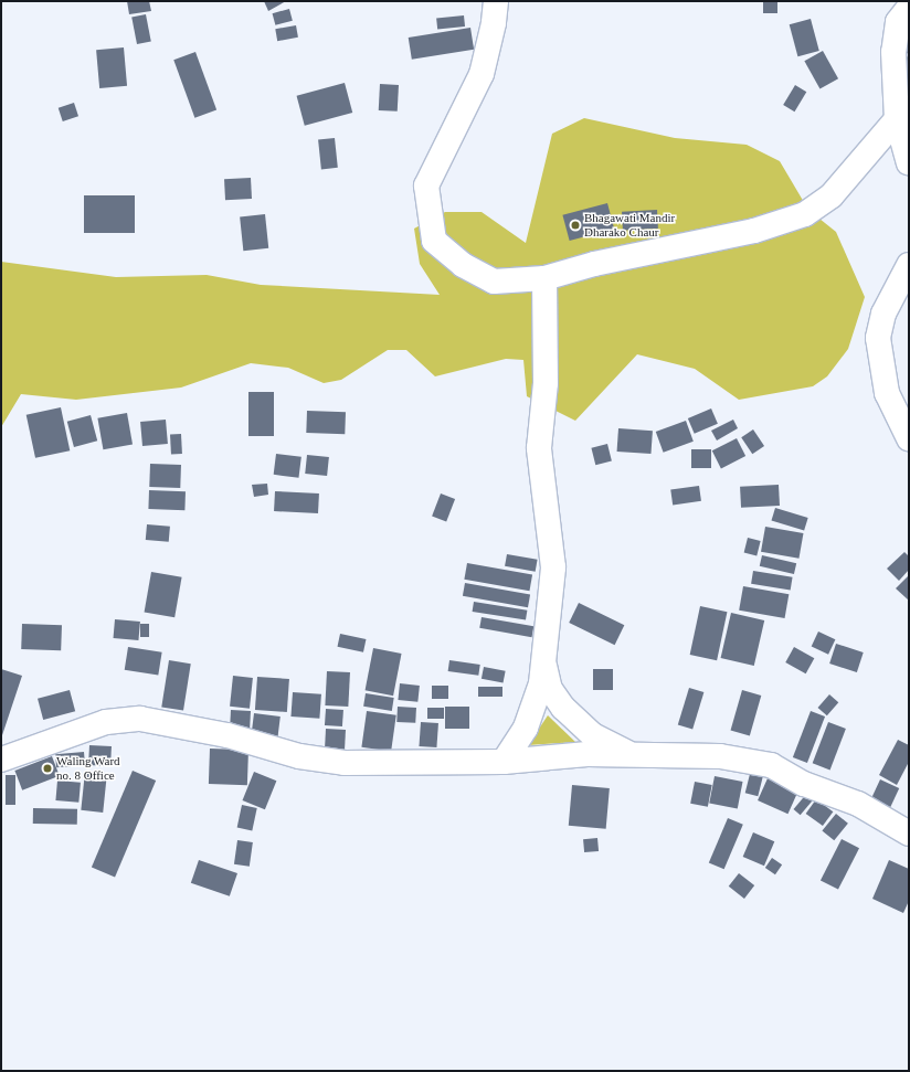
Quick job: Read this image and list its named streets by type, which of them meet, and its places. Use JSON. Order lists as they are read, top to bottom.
{
  "places": ["Bhagawati Mandir Dharako Chaur", "Waling Ward no. 8 Office"]
}
